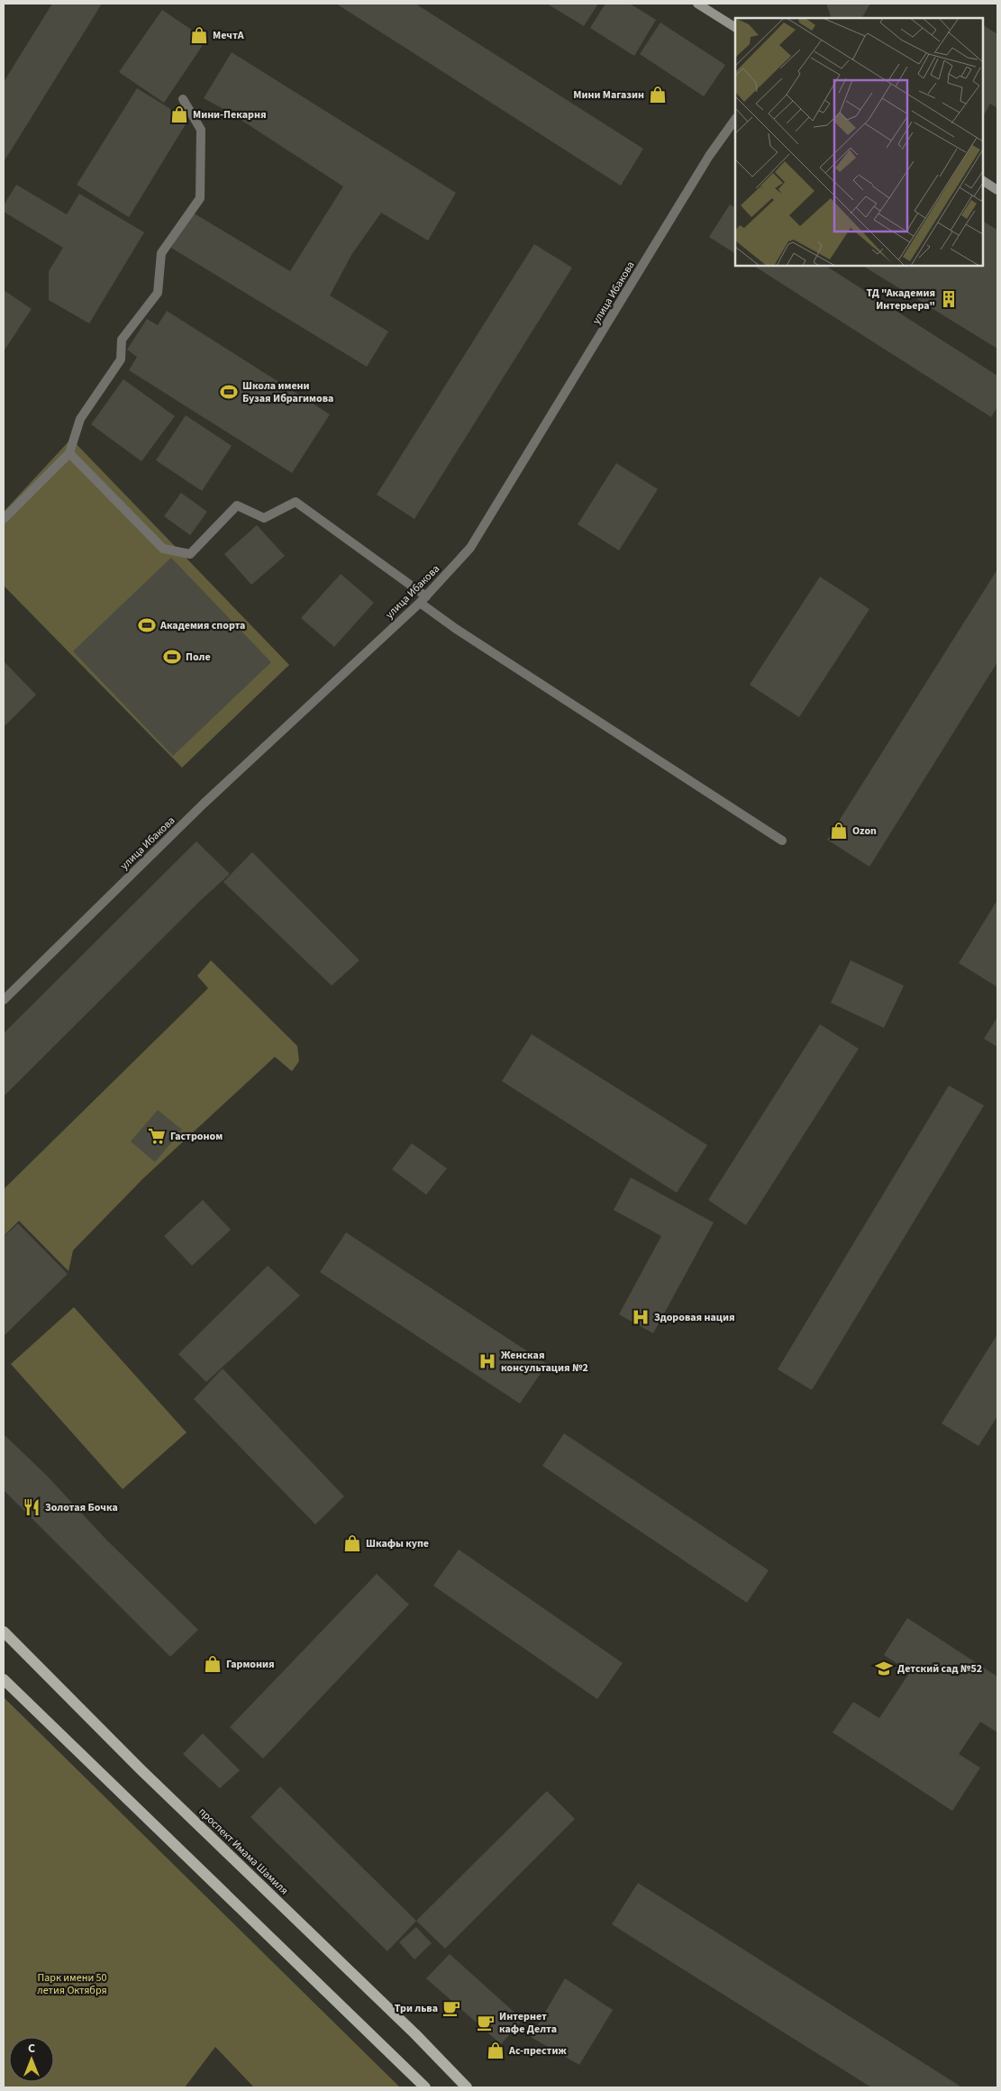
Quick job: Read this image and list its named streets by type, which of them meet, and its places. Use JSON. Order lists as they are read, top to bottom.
{
  "streets": {
    "main road": ["проспект Имама Шамиля"],
    "street": ["улица Ибакова"]
  },
  "parks": ["Парк имени 50 летия Октября"],
  "places": {
    "shop": [
      "МечтА",
      "Мини Магазин",
      "Мини-Пекарня",
      "Ozon",
      "Шкафы купе",
      "Гармония",
      "Ас-престиж"
    ],
    "building": ["ТД \"Академия Интерьера\""],
    "sports": ["Школа имени Бузая Ибрагимова", "Академия спорта", "Поле"],
    "supermarket": ["Гастроном"],
    "hospital": ["Здоровая нация", "Женская консультация №2"],
    "restaurant": ["Золотая Бочка"],
    "school or university": ["Детский сад №52"],
    "cafe": ["Три льва", "Интернет кафе Делта"]
  },
  "north": "top"
}
